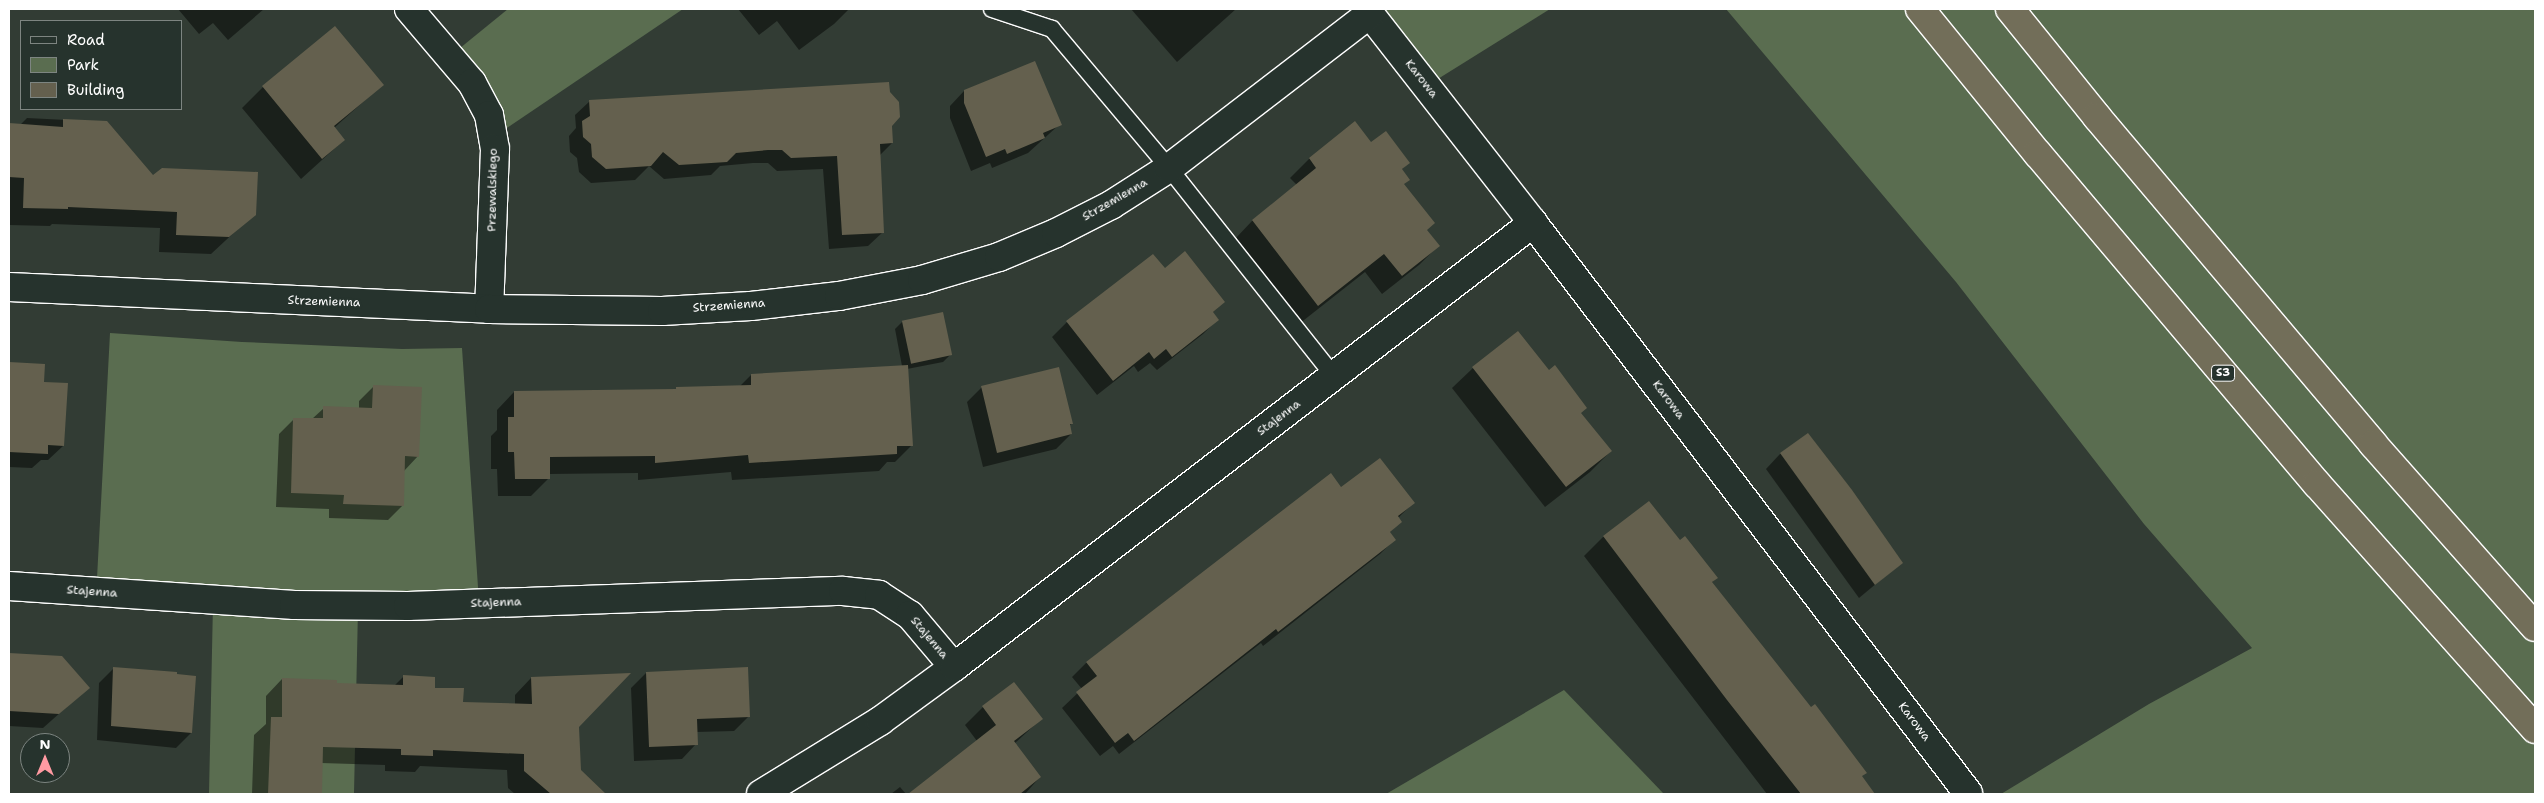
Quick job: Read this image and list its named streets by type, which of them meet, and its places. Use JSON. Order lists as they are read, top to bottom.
{
  "streets": {
    "highway": ["S3"],
    "street": [
      "Karowa",
      "Przewalskiego",
      "Strzemienna",
      "Stajenna"
    ]
  },
  "crossings": [
    ["Karowa", "Strzemienna"],
    ["Karowa", "Stajenna"],
    ["Przewalskiego", "Strzemienna"]
  ],
  "legend": ["Road", "Park", "Building"],
  "north": "top"
}
